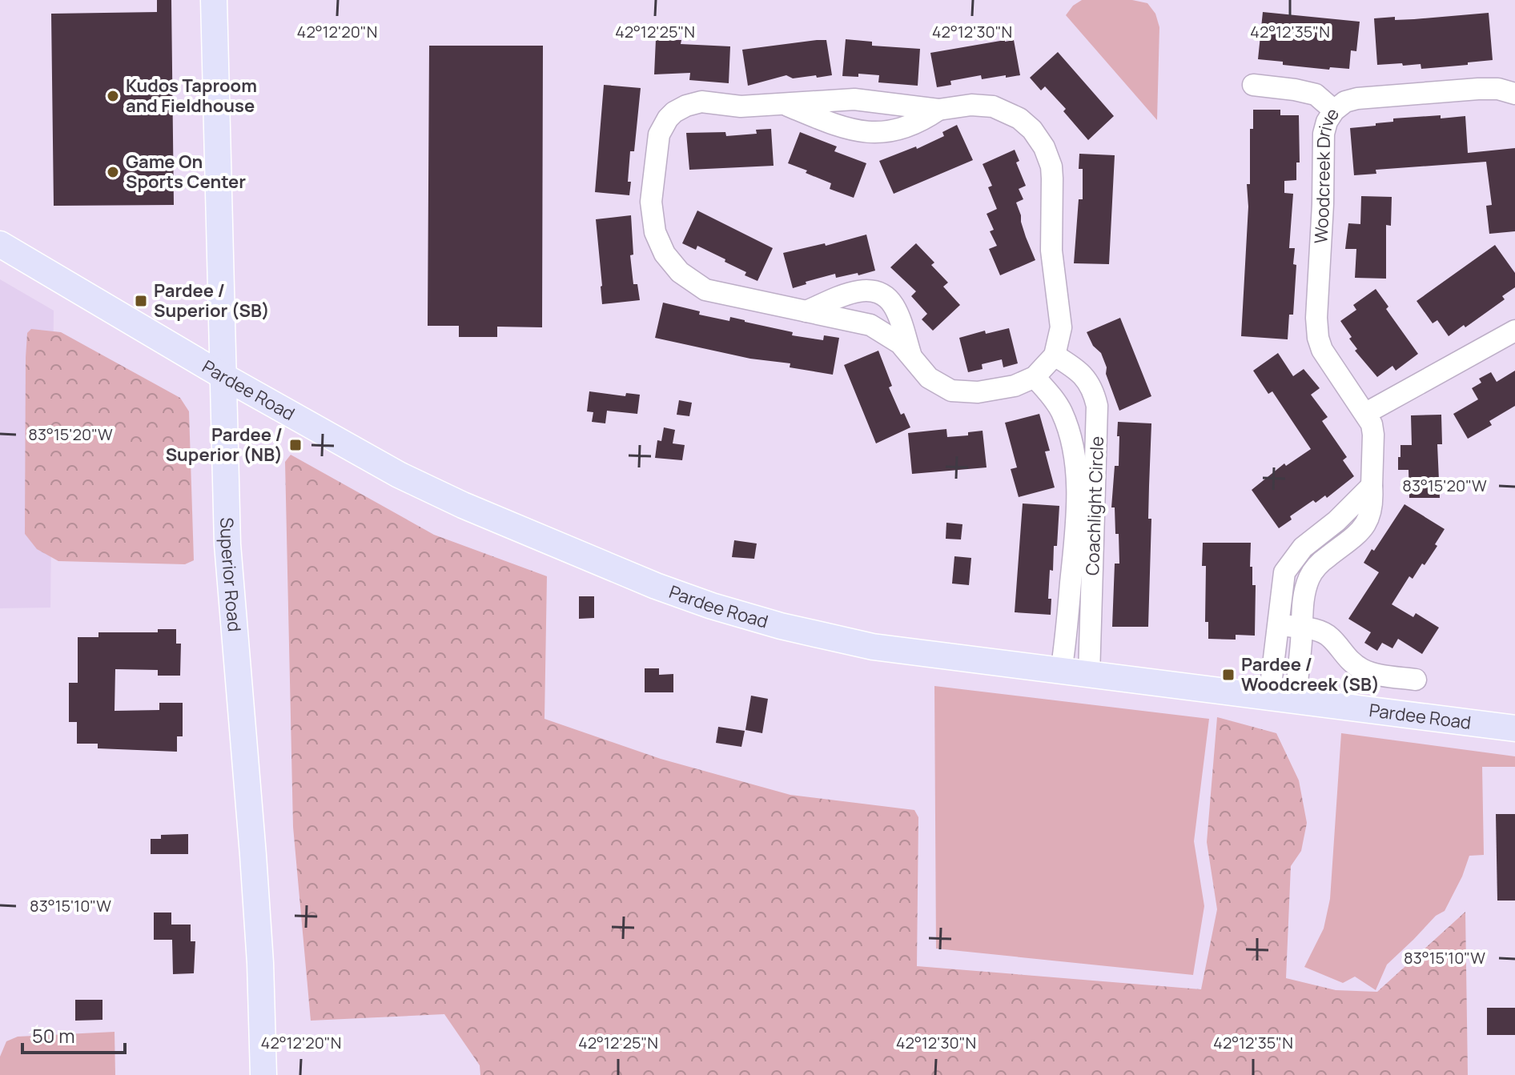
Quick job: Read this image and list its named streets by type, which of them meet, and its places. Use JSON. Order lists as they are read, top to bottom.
{
  "streets": {
    "main road": ["Pardee Road", "Superior Road"],
    "street": ["Woodcreek Drive", "Coachlight Circle"]
  },
  "crossings": [
    ["Woodcreek Drive", "Pardee Road"],
    ["Pardee Road", "Coachlight Circle"],
    ["Pardee Road", "Superior Road"]
  ],
  "places": {
    "other": ["Kudos Taproom and Fieldhouse", "Game On Sports Center"],
    "transit": ["Pardee / Superior (SB)", "Pardee / Superior (NB)", "Pardee / Woodcreek (SB)"]
  },
  "scale_bar": "50 m",
  "coordinates": [
    "42°12'20\"N",
    "42°12'25\"N",
    "42°12'30\"N",
    "42°12'35\"N",
    "83°15'20\"W",
    "83°15'10\"W"
  ]
}
